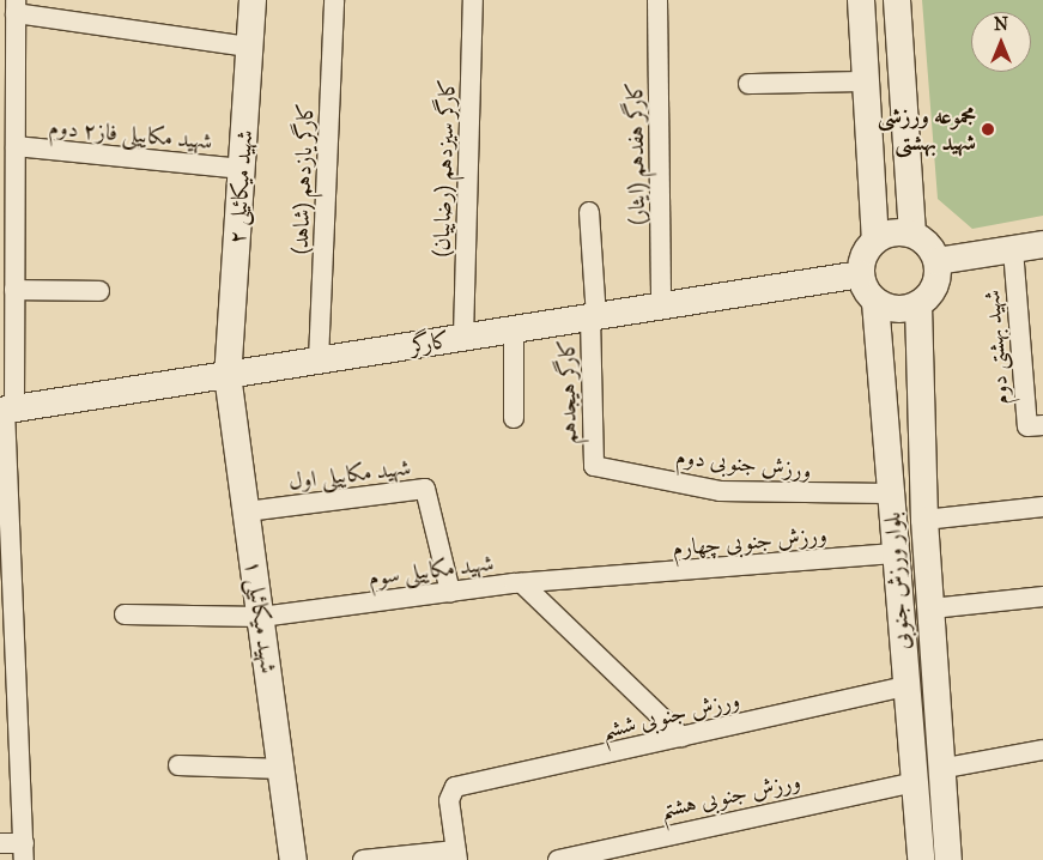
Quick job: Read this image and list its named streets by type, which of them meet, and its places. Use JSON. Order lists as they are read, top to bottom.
{
  "streets": {
    "main road": [
      "شهید میکائیلی ۲",
      "کارگر",
      "بلوار ورزش جنوبی",
      "شهید میکائیلی ۱"
    ],
    "street": [
      "شهید مکاییلی فاز۲ دوم",
      "کارگر هفدهم (ایثار)",
      "کارگر سیزدهم (رضاییان)",
      "کارگر یازدهم (شاهد)",
      "شهید بهشتی دوم",
      "کارگر هیجدهم",
      "ورزش جنوبی دوم",
      "شهید مکاییلی اول",
      "ورزش جنوبی چهارم",
      "شهید مکاییلی سوم",
      "ورزش جنوبی ششم",
      "ورزش جنوبی هشتم"
    ]
  },
  "crossings": [
    ["شهید مکاییلی فاز۲ دوم", "شهید میکائیلی ۲"],
    ["کارگر هفدهم (ایثار)", "کارگر"],
    ["کارگر سیزدهم (رضاییان)", "کارگر"],
    ["کارگر یازدهم (شاهد)", "کارگر"],
    ["شهید میکائیلی ۲", "کارگر"],
    ["شهید میکائیلی ۲", "شهید میکائیلی ۱"],
    ["کارگر", "کارگر هیجدهم"],
    ["کارگر", "بلوار ورزش جنوبی"],
    ["کارگر", "شهید میکائیلی ۱"],
    ["کارگر هیجدهم", "ورزش جنوبی دوم"],
    ["ورزش جنوبی دوم", "بلوار ورزش جنوبی"],
    ["شهید مکاییلی اول", "شهید مکاییلی سوم"],
    ["شهید مکاییلی اول", "شهید میکائیلی ۱"],
    ["ورزش جنوبی چهارم", "شهید مکاییلی سوم"],
    ["ورزش جنوبی چهارم", "بلوار ورزش جنوبی"],
    ["شهید مکاییلی سوم", "شهید میکائیلی ۱"],
    ["بلوار ورزش جنوبی", "ورزش جنوبی ششم"],
    ["بلوار ورزش جنوبی", "ورزش جنوبی هشتم"]
  ],
  "places": ["مجموعه ورزشی شهید بهشتی"],
  "north": "top"
}
